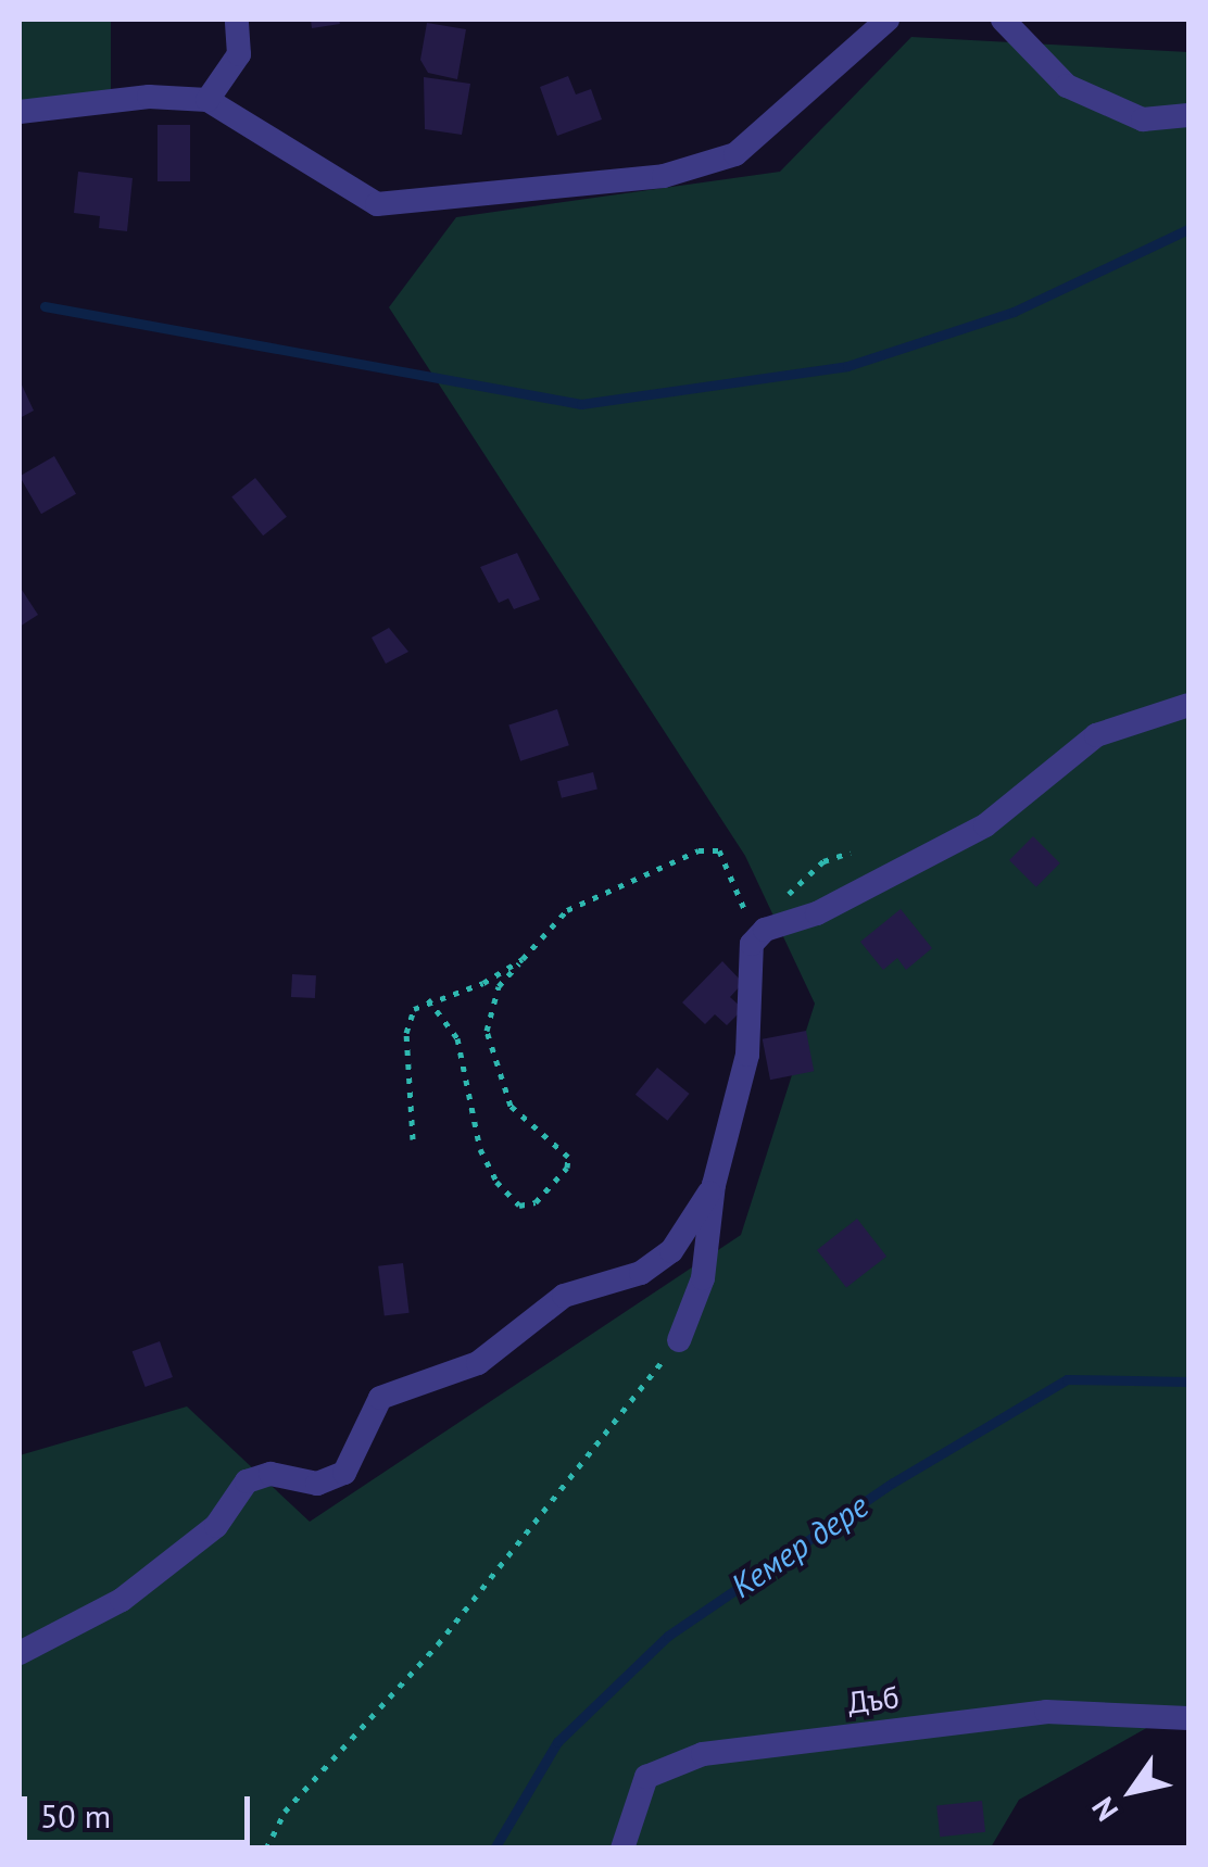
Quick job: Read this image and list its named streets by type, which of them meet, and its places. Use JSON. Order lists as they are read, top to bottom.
{
  "streets": {
    "street": ["Дъб"]
  },
  "water": ["Кемер дере"],
  "scale_bar": "50 m",
  "north": "bottom left"
}
